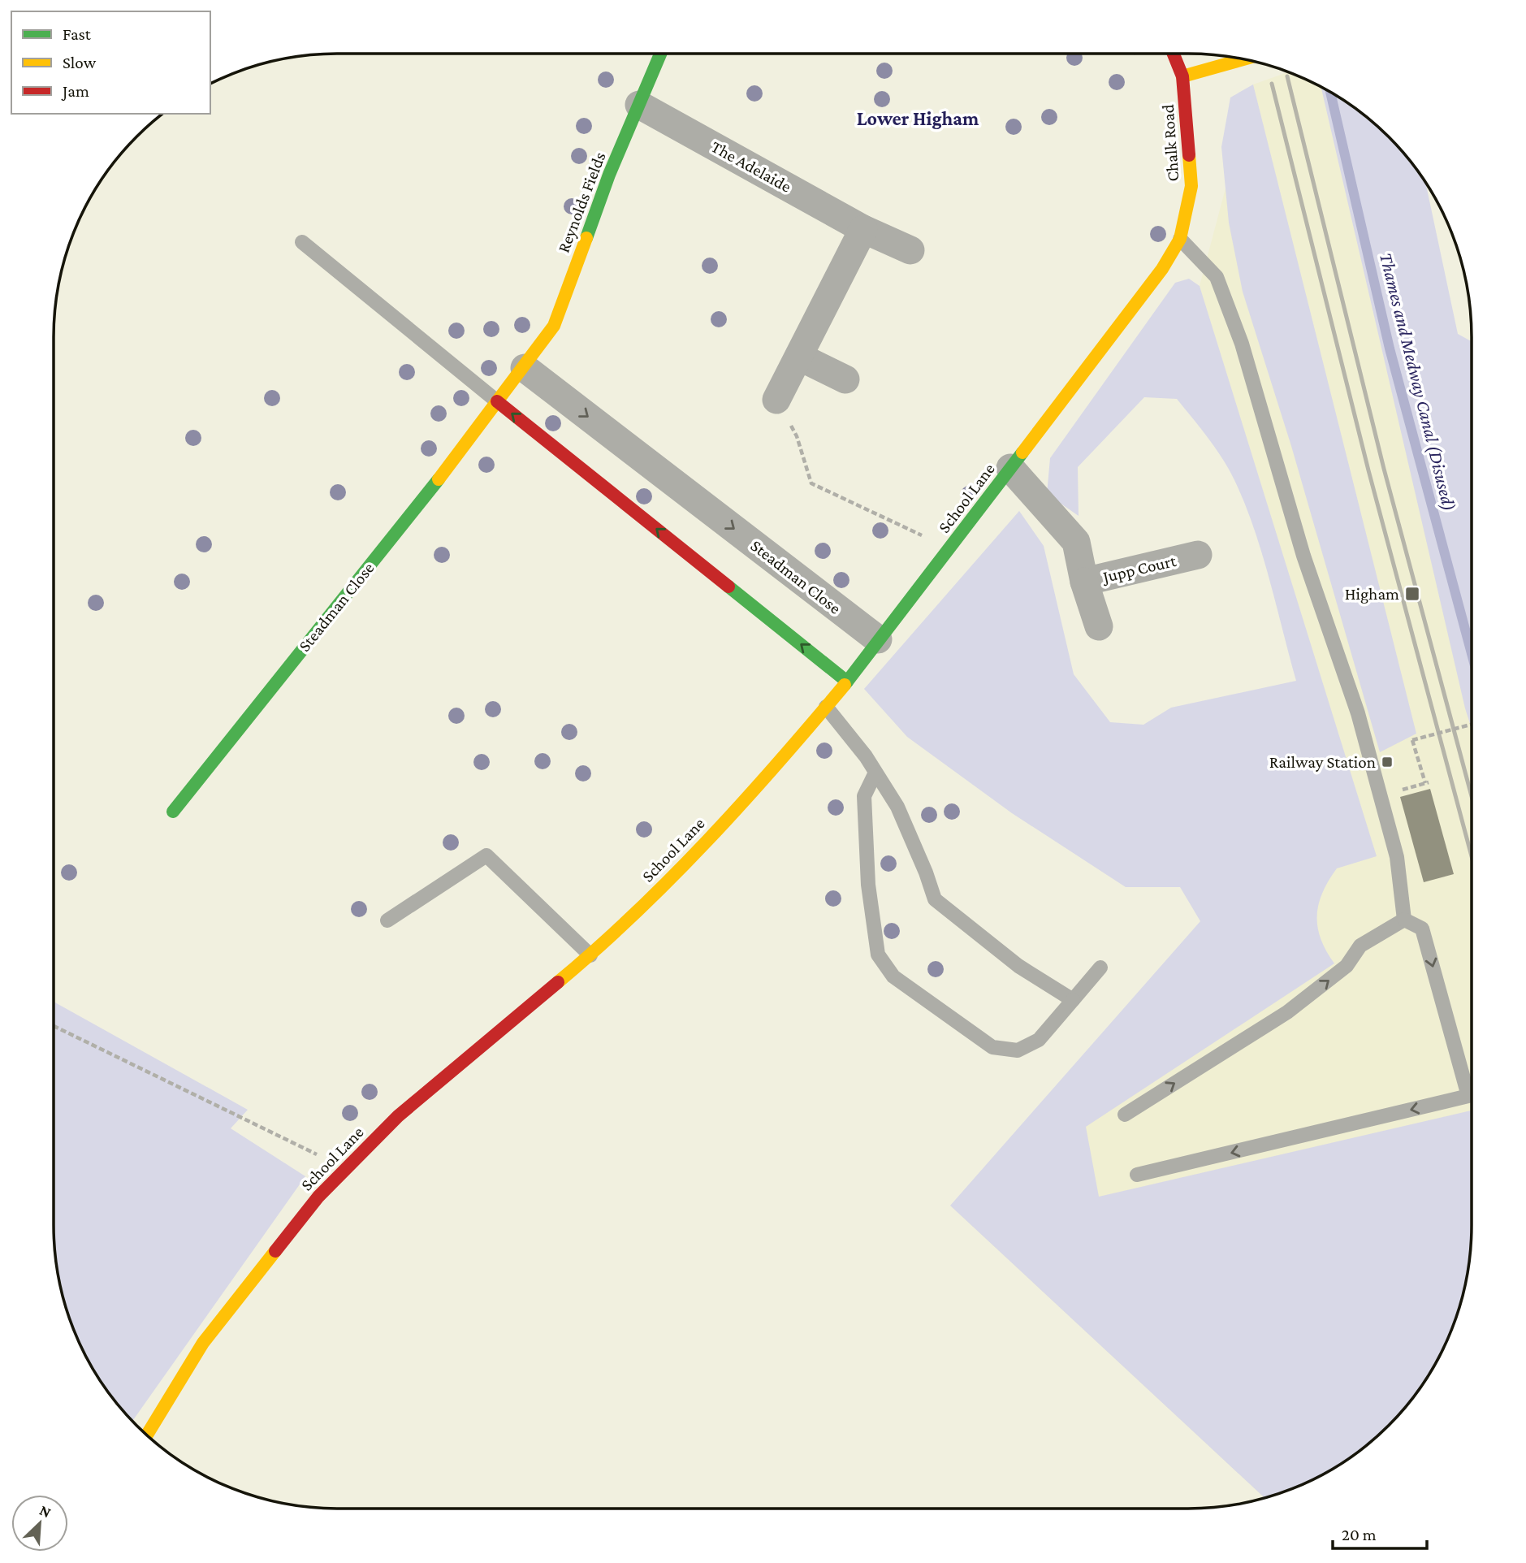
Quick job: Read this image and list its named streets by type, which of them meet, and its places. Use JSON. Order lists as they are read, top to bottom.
{
  "streets": {
    "street": [
      "Chalk Road",
      "The Adelaide",
      "Reynolds Fields",
      "School Lane",
      "Jupp Court",
      "Steadman Close"
    ]
  },
  "crossings": [
    ["Chalk Road", "School Lane"],
    ["The Adelaide", "Reynolds Fields"],
    ["Reynolds Fields", "Steadman Close"],
    ["School Lane", "Jupp Court"],
    ["School Lane", "Steadman Close"]
  ],
  "districts": ["Lower Higham"],
  "water": ["Thames and Medway Canal (Disused)"],
  "places": {
    "transit": ["Higham", "Railway Station"]
  },
  "legend": ["Fast", "Slow", "Jam"],
  "scale_bar": "20 m",
  "north": "top right"
}
